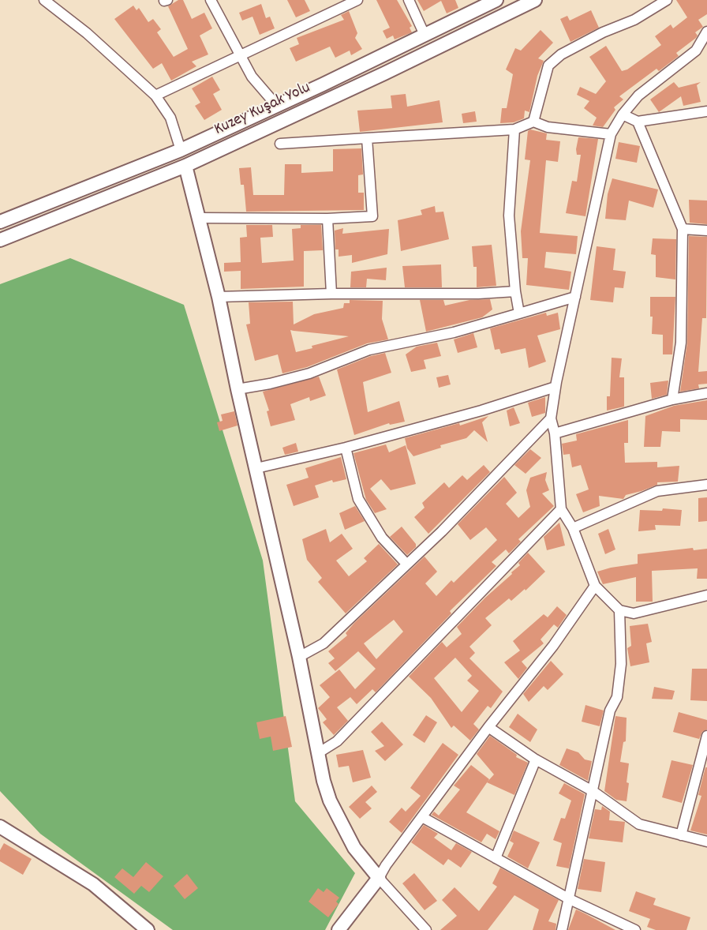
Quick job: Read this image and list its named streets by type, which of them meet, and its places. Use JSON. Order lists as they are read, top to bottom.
{
  "streets": {
    "main road": ["Kuzey Kuşak Yolu"]
  }
}
